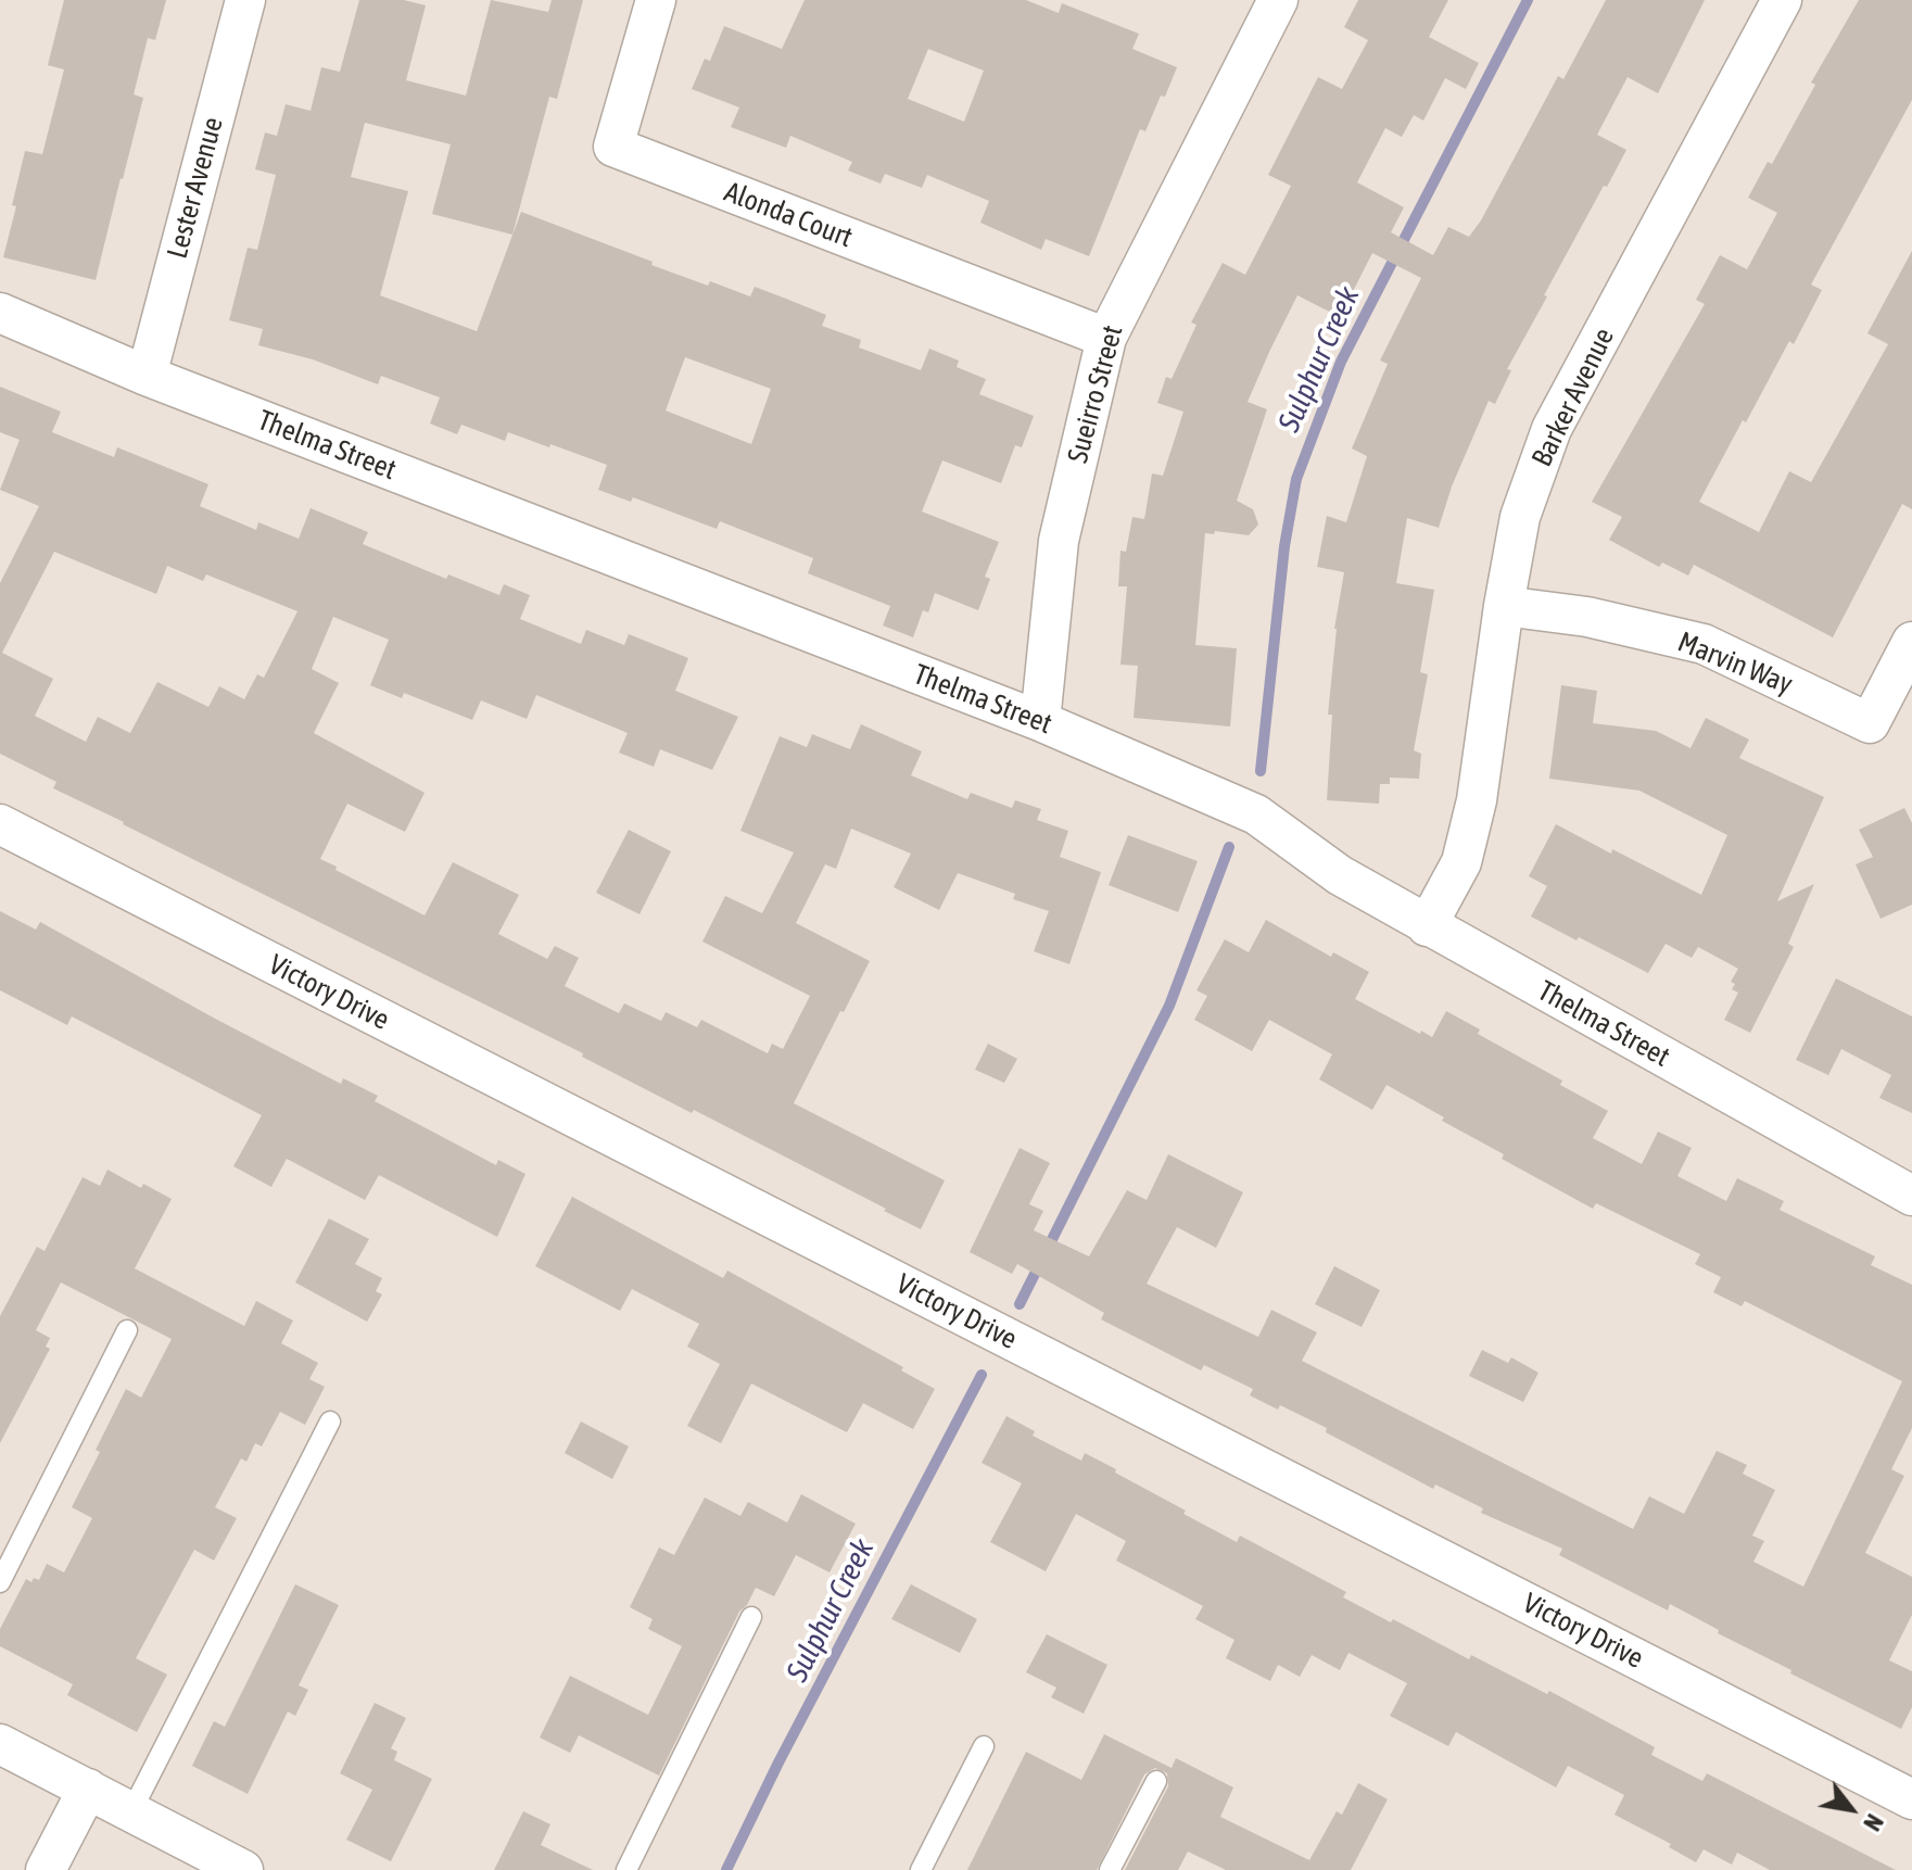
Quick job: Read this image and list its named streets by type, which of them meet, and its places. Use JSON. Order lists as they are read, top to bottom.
{
  "streets": {
    "street": [
      "Lester Avenue",
      "Alonda Court",
      "Sueirro Street",
      "Barker Avenue",
      "Thelma Street",
      "Marvin Way",
      "Victory Drive"
    ]
  },
  "crossings": [
    ["Lester Avenue", "Thelma Street"],
    ["Alonda Court", "Sueirro Street"],
    ["Sueirro Street", "Thelma Street"],
    ["Barker Avenue", "Thelma Street"],
    ["Barker Avenue", "Marvin Way"]
  ],
  "water": ["Sulphur Creek"],
  "north": "bottom right"
}
